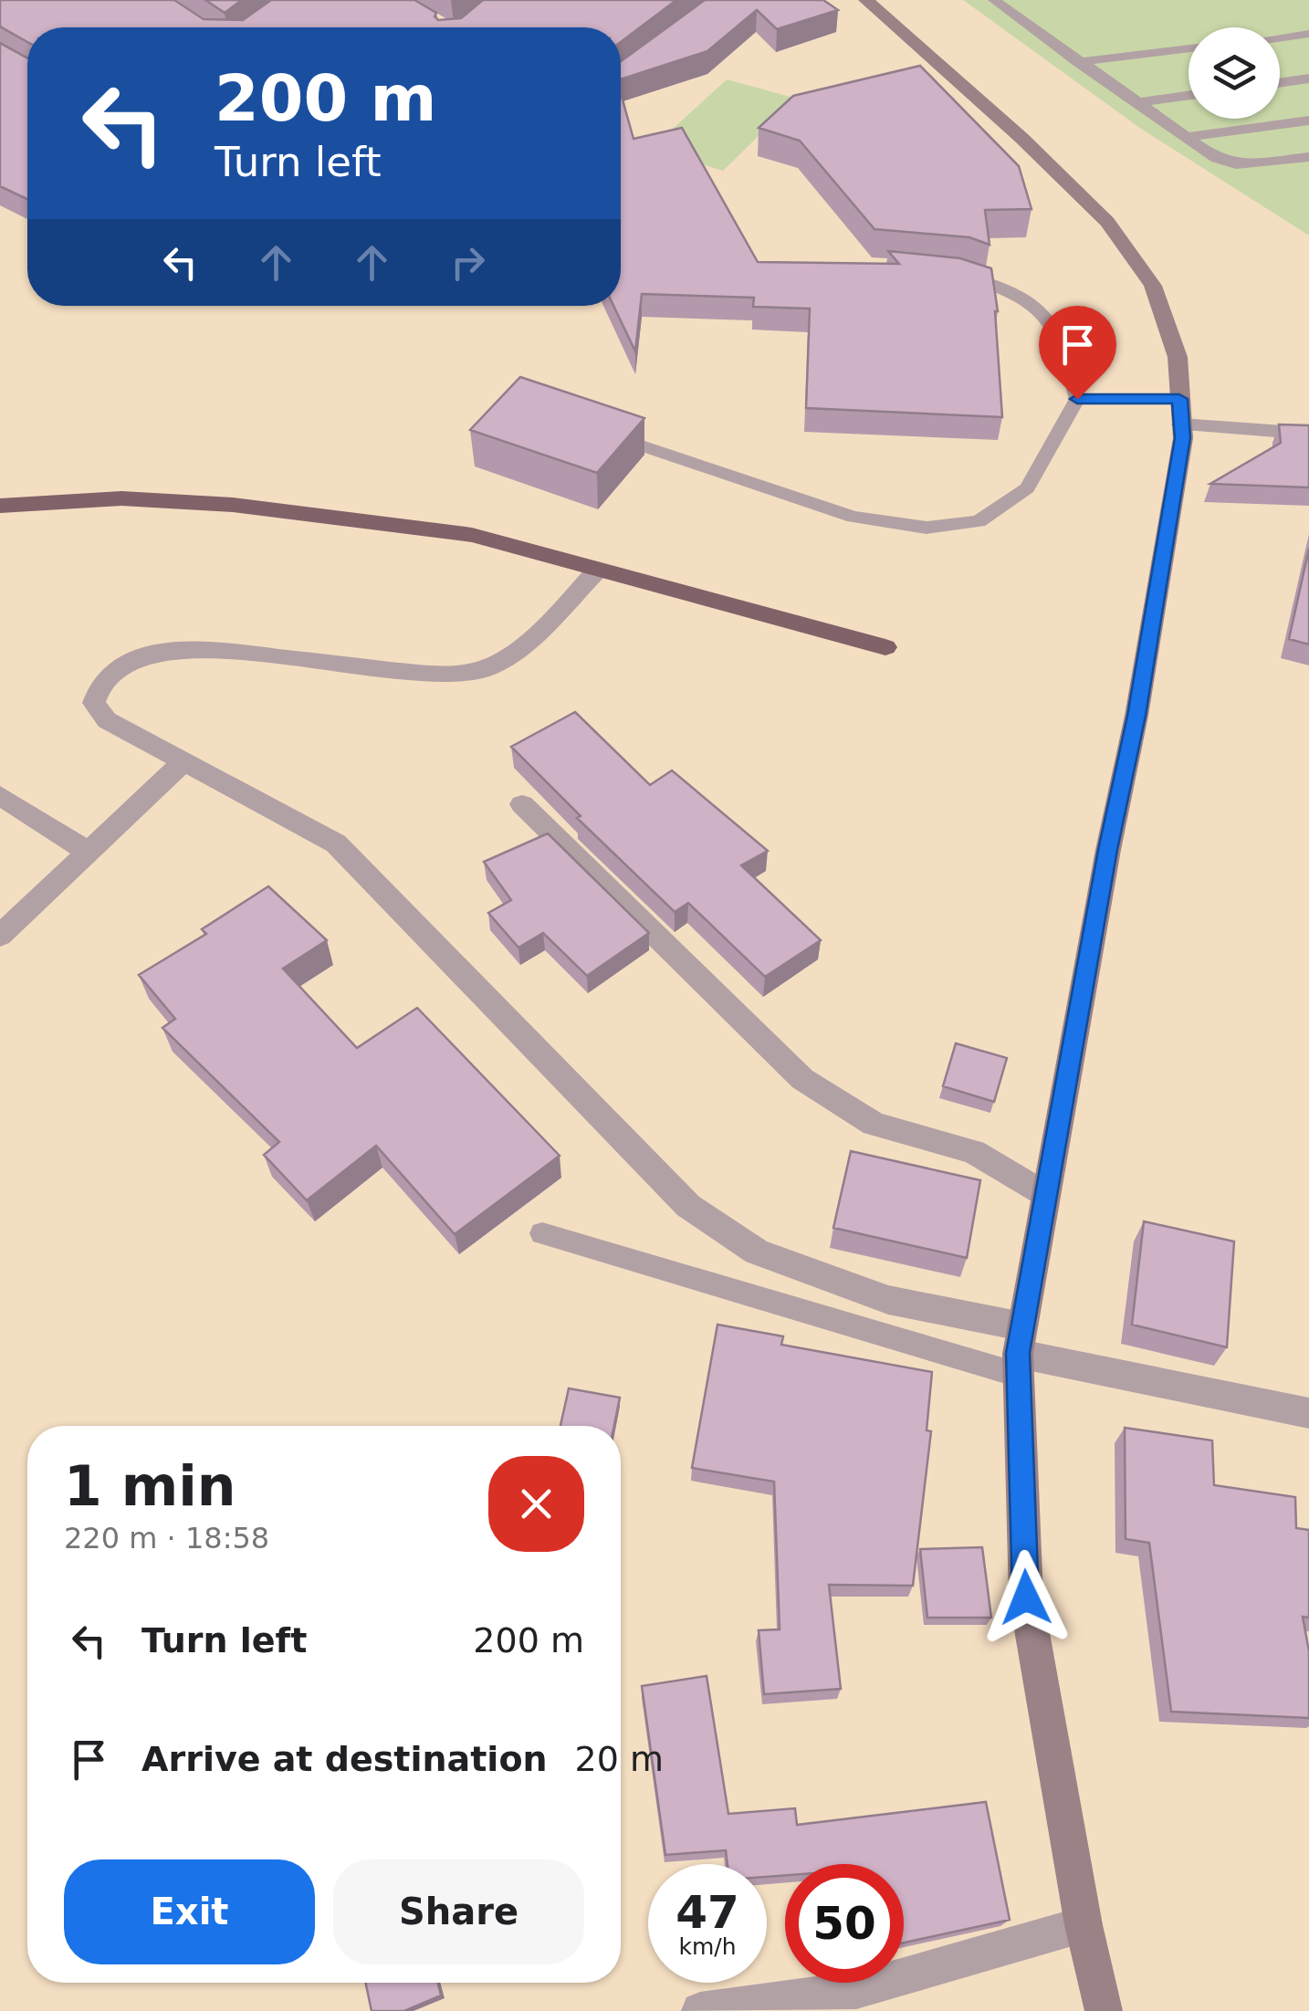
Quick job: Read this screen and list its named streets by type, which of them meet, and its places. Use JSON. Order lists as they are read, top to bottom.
{
  "page": {
    "turn": ["200 m", "Turn left"],
    "heading": ["1 min", "220 m · 18:58"],
    "list": [
      {
        "name": "Turn left",
        "value": "200 m"
      },
      {
        "name": "Arrive at destination",
        "value": "20 m"
      }
    ],
    "buttons": ["Exit", "Share"],
    "speed": "47 km/h",
    "limit": "50"
  }
}
